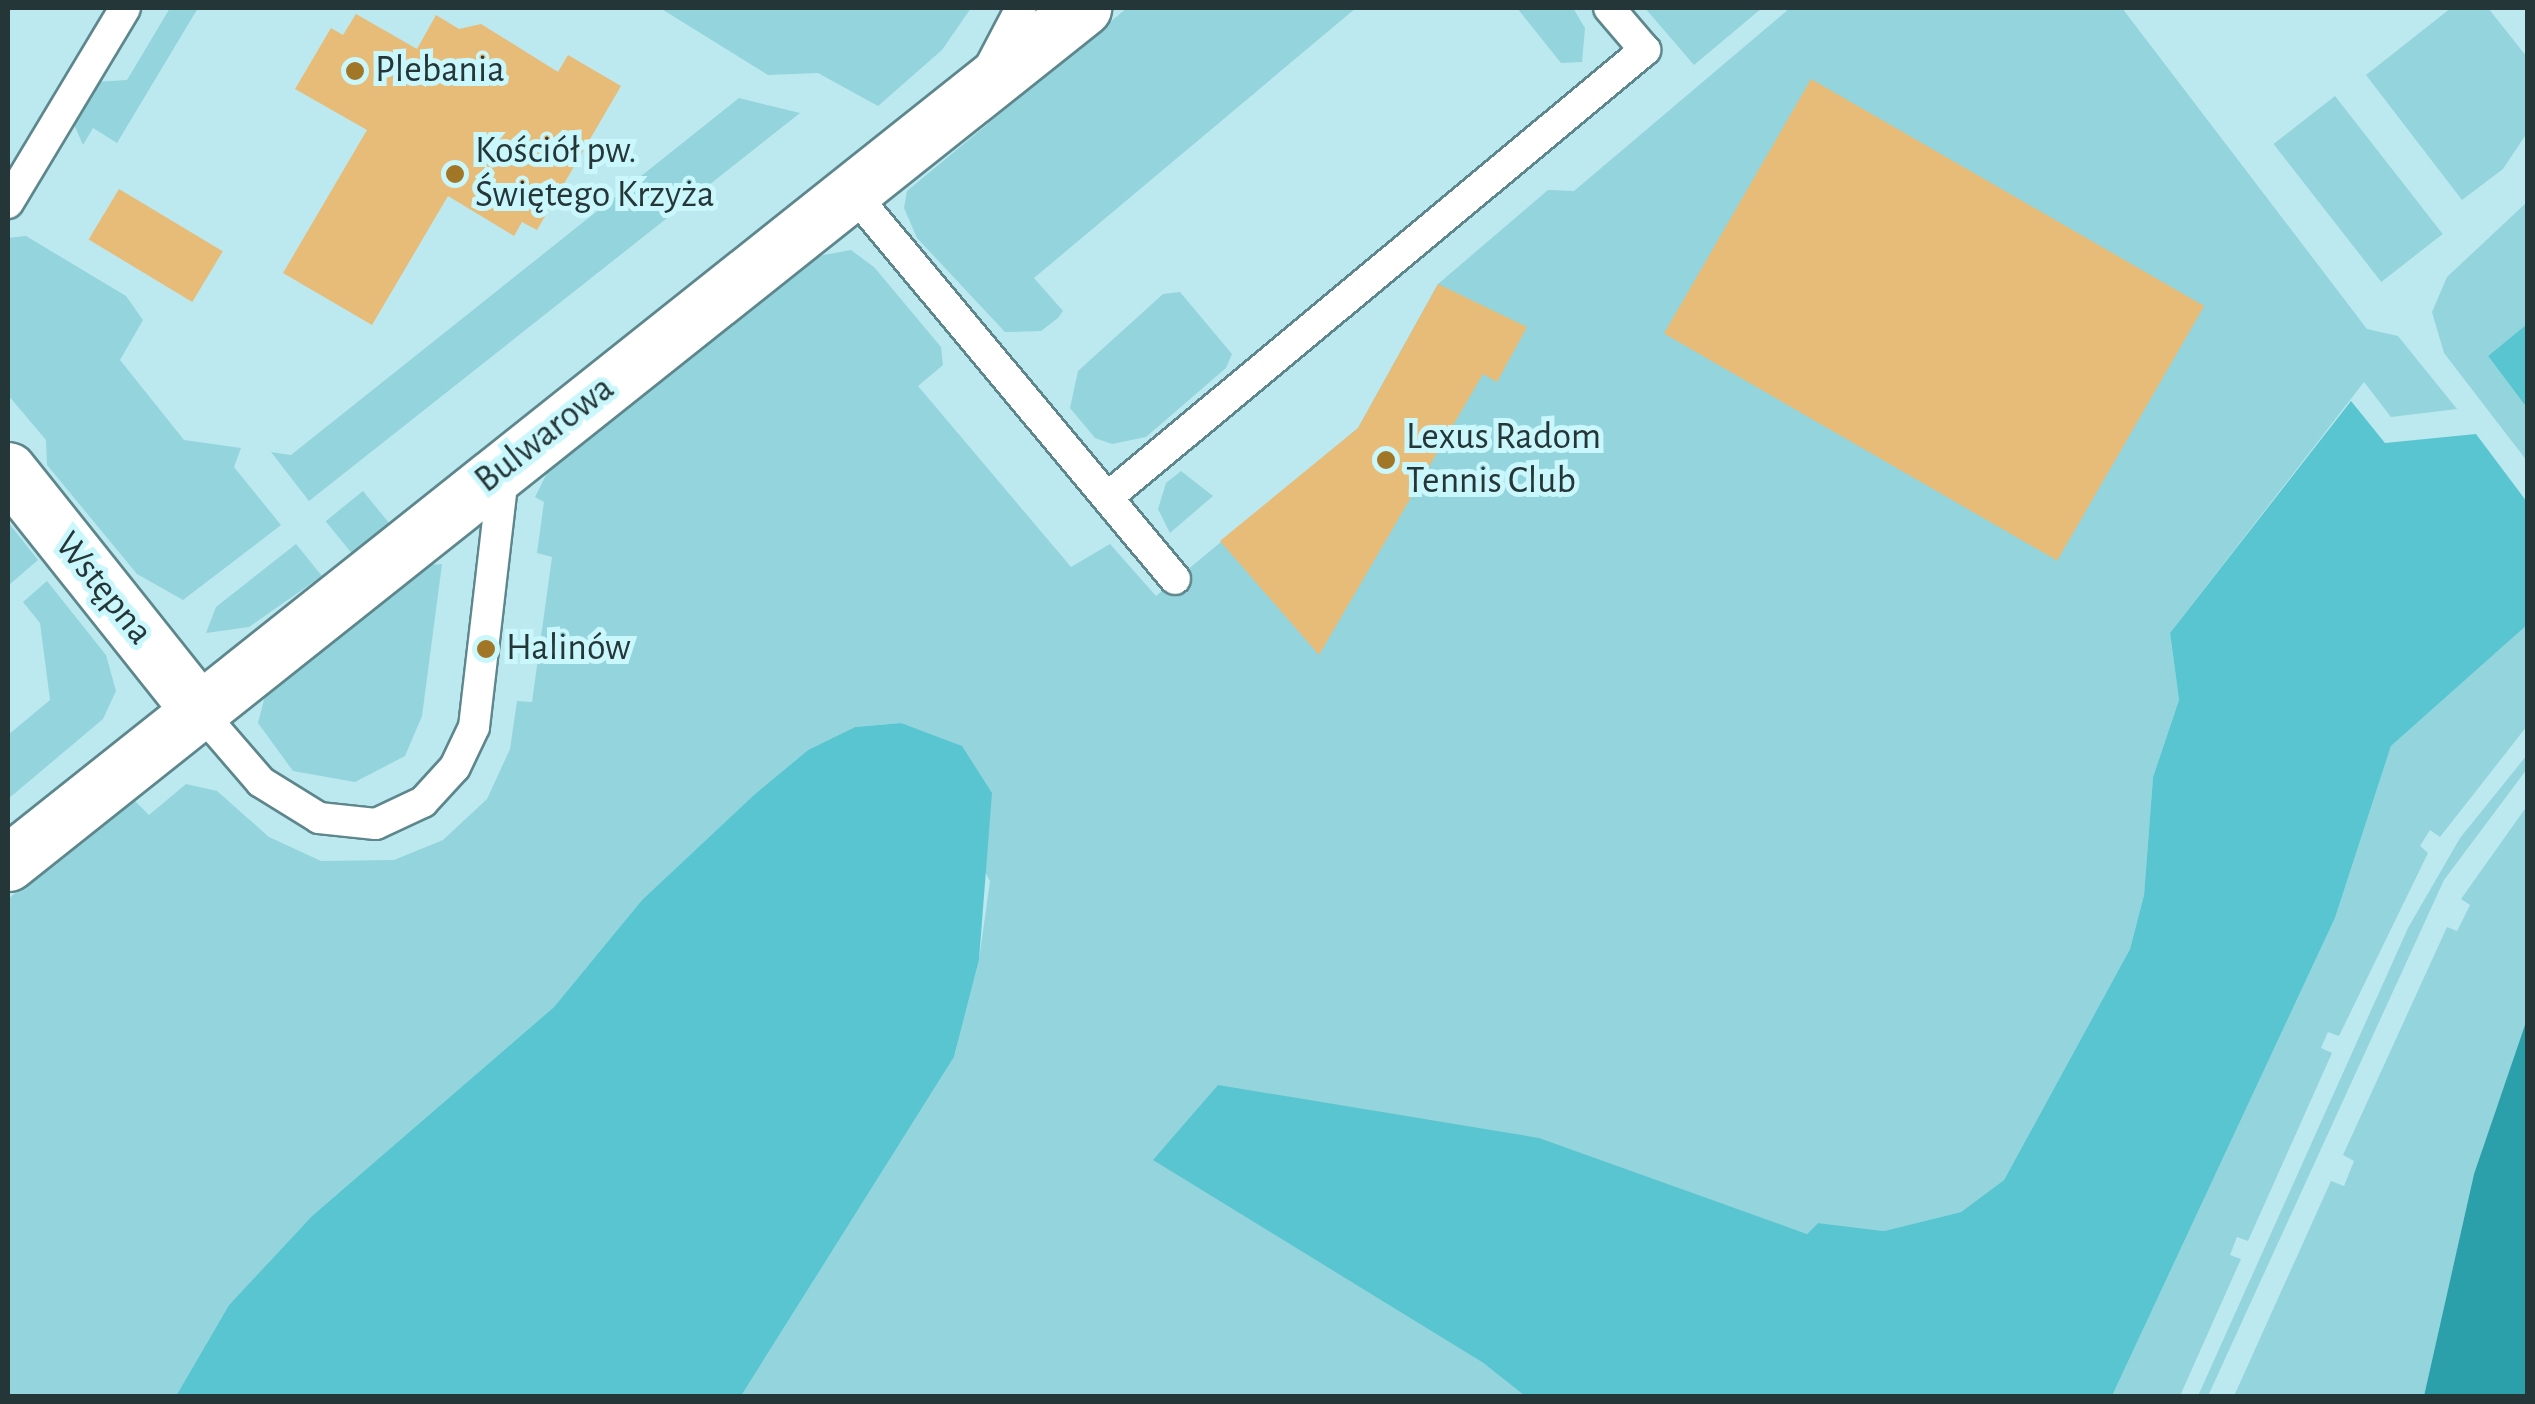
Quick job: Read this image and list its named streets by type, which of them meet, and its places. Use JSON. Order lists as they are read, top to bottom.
{
  "streets": {
    "street": ["Bulwarowa", "Wstępna"]
  },
  "crossings": [
    ["Bulwarowa", "Wstępna"]
  ],
  "places": [
    "Plebania",
    "Kościół pw. Świętego Krzyża",
    "Lexus Radom Tennis Club",
    "Halinów"
  ]
}
